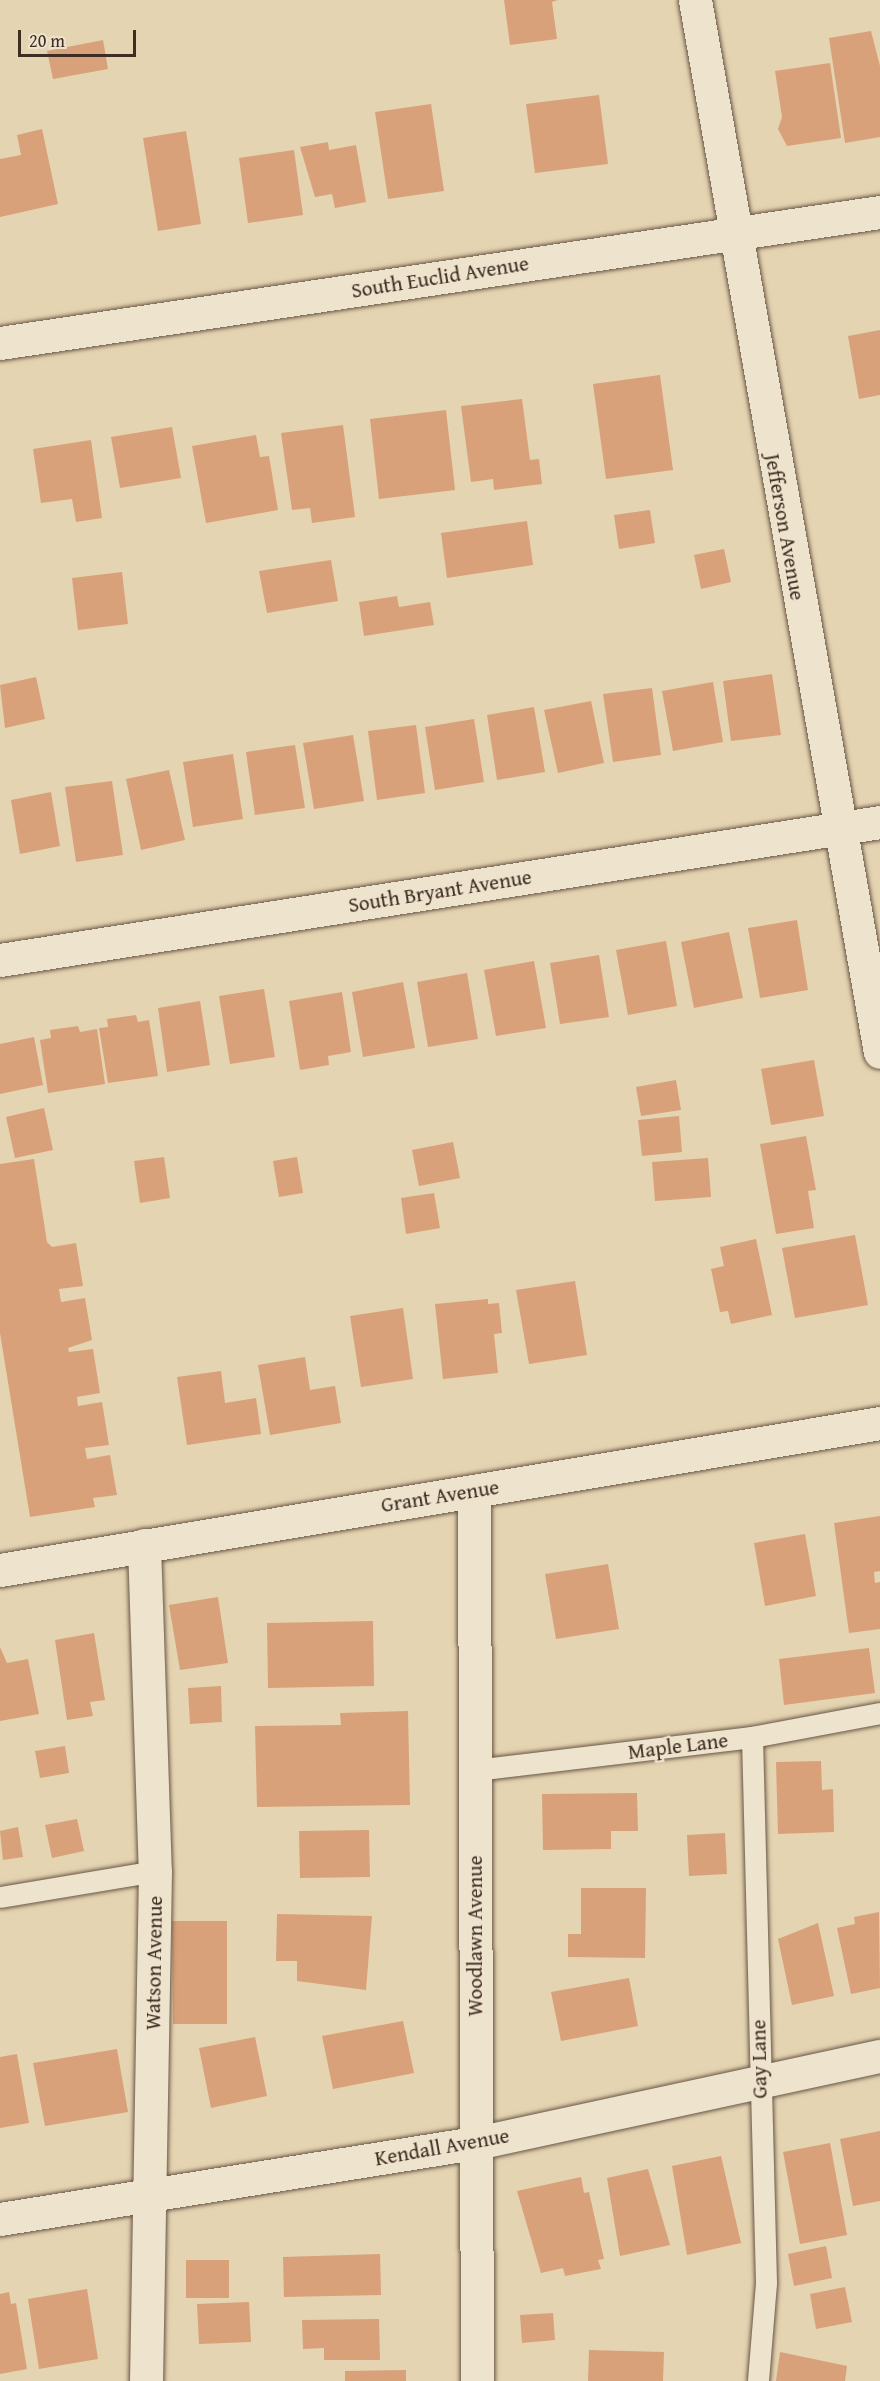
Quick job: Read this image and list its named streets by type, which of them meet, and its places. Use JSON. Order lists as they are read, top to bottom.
{
  "streets": {
    "street": [
      "South Euclid Avenue",
      "Jefferson Avenue",
      "South Bryant Avenue",
      "Grant Avenue",
      "Woodlawn Avenue",
      "Watson Avenue",
      "Kendall Avenue"
    ],
    "lane": ["Maple Lane", "Gay Lane"]
  },
  "crossings": [
    ["South Euclid Avenue", "Jefferson Avenue"],
    ["Jefferson Avenue", "South Bryant Avenue"],
    ["Grant Avenue", "Woodlawn Avenue"],
    ["Grant Avenue", "Watson Avenue"],
    ["Maple Lane", "Woodlawn Avenue"],
    ["Maple Lane", "Gay Lane"],
    ["Woodlawn Avenue", "Kendall Avenue"],
    ["Watson Avenue", "Kendall Avenue"],
    ["Gay Lane", "Kendall Avenue"]
  ],
  "scale_bar": "20 m"
}
